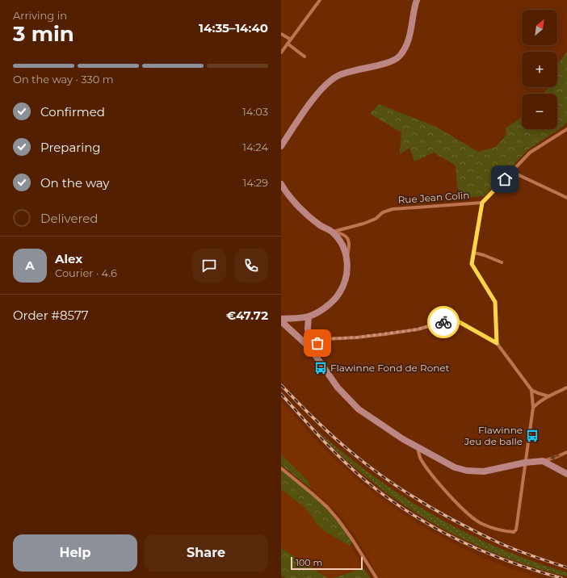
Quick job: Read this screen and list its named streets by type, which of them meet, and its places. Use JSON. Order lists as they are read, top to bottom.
{
  "streets": {
    "street": ["Rue Jean Colin"]
  },
  "places": {
    "bus stop": ["Flawinne Fond de Ronet", "Flawinne Jeu de balle"]
  },
  "scale_bar": "100 m",
  "north": "top right",
  "page": {
    "heading": ["3 min", "Arriving in", "14:35–14:40"],
    "panel": [
      "Alex",
      "Courier · 4.6",
      "Order #8577",
      "€47.72"
    ],
    "map_buttons": ["+", "−"],
    "bar": "On the way · 330 m",
    "list": [
      ["Confirmed", "14:03"],
      ["Preparing", "14:24"],
      ["On the way", "14:29"],
      "Delivered"
    ],
    "round": "A",
    "buttons": ["Help", "Share"],
    "scale": "100 m"
  }
}
